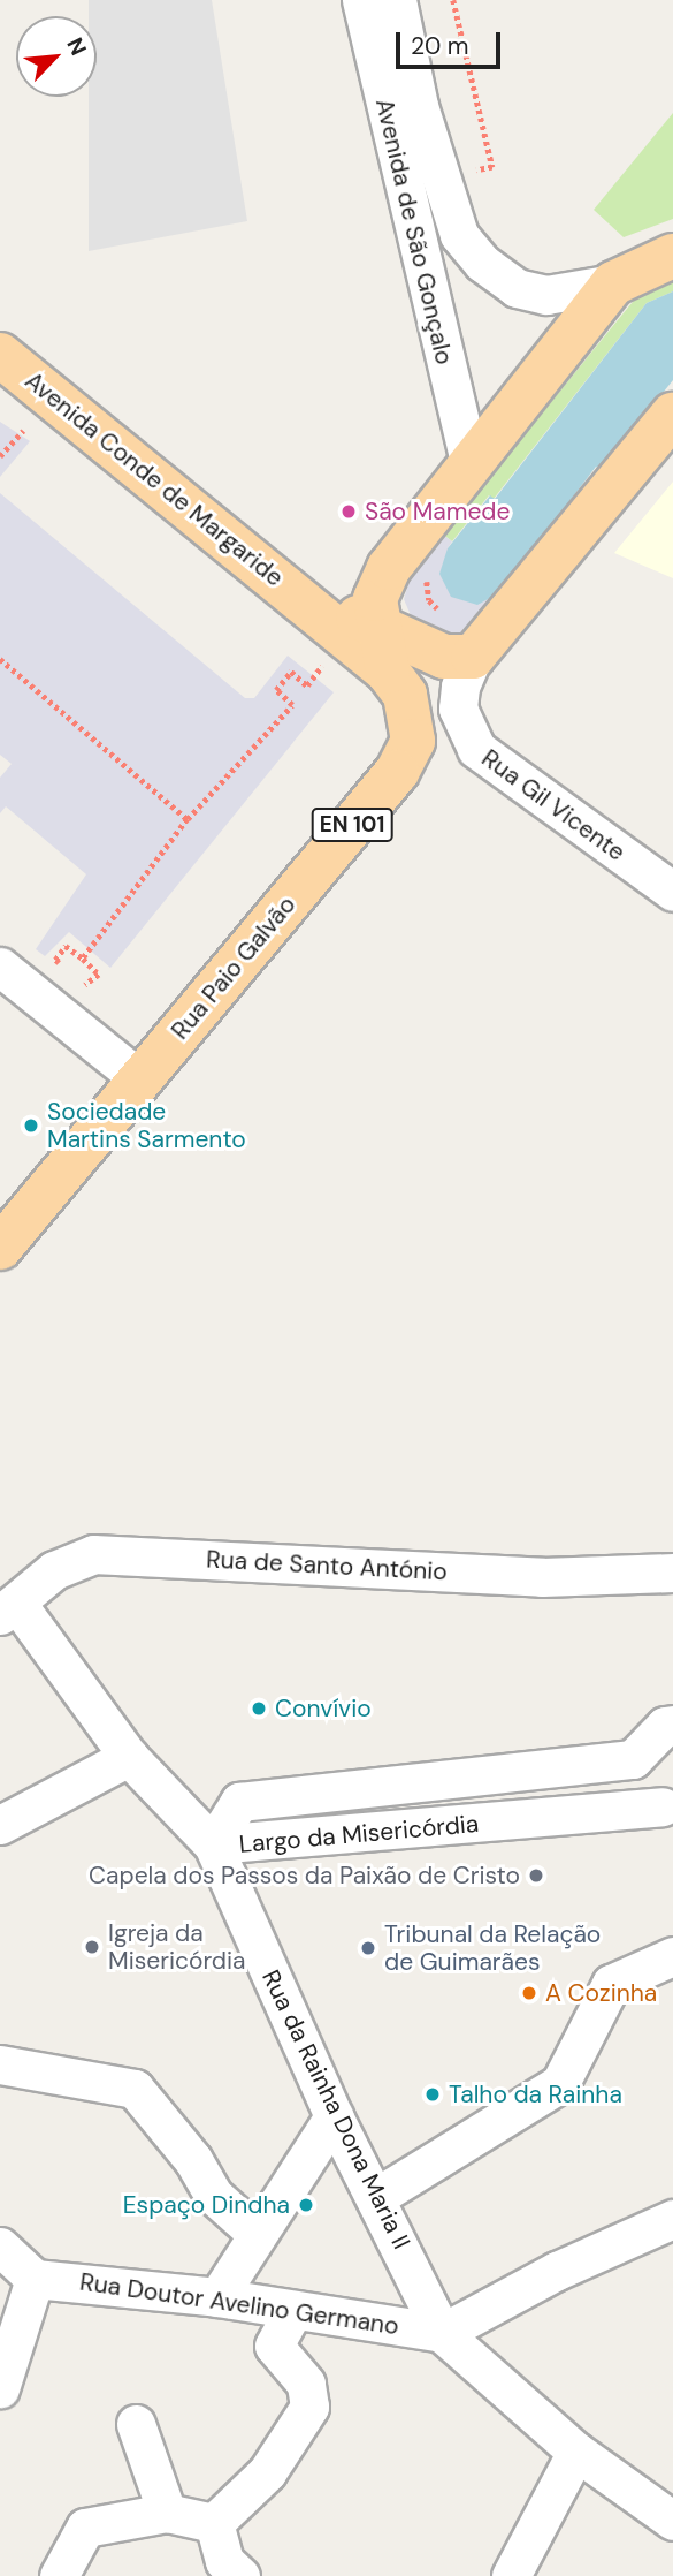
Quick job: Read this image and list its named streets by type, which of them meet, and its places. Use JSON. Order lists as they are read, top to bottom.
{
  "streets": {
    "main road": ["Avenida Conde de Margaride", "EN 101", "Rua Paio Galvão"],
    "street": [
      "Avenida de São Gonçalo",
      "Rua Gil Vicente",
      "Rua de Santo António",
      "Largo da Misericórdia",
      "Rua da Rainha Dona Maria II",
      "Rua Doutor Avelino Germano"
    ]
  },
  "crossings": [
    ["Avenida de São Gonçalo", "EN 101"],
    ["Avenida Conde de Margaride", "Rua Gil Vicente"],
    ["Avenida Conde de Margaride", "EN 101"],
    ["Avenida Conde de Margaride", "Rua Paio Galvão"],
    ["EN 101", "Rua Paio Galvão"],
    ["Rua de Santo António", "Rua da Rainha Dona Maria II"],
    ["Largo da Misericórdia", "Rua da Rainha Dona Maria II"],
    ["Rua da Rainha Dona Maria II", "Rua Doutor Avelino Germano"]
  ],
  "places": [
    "São Mamede",
    "Sociedade Martins Sarmento",
    "Convívio",
    "Capela dos Passos da Paixão de Cristo",
    "Igreja da Misericórdia",
    "Tribunal da Relação de Guimarães",
    "A Cozinha",
    "Talho da Rainha",
    "Espaço Dindha"
  ],
  "scale_bar": "20 m",
  "north": "top right"
}
